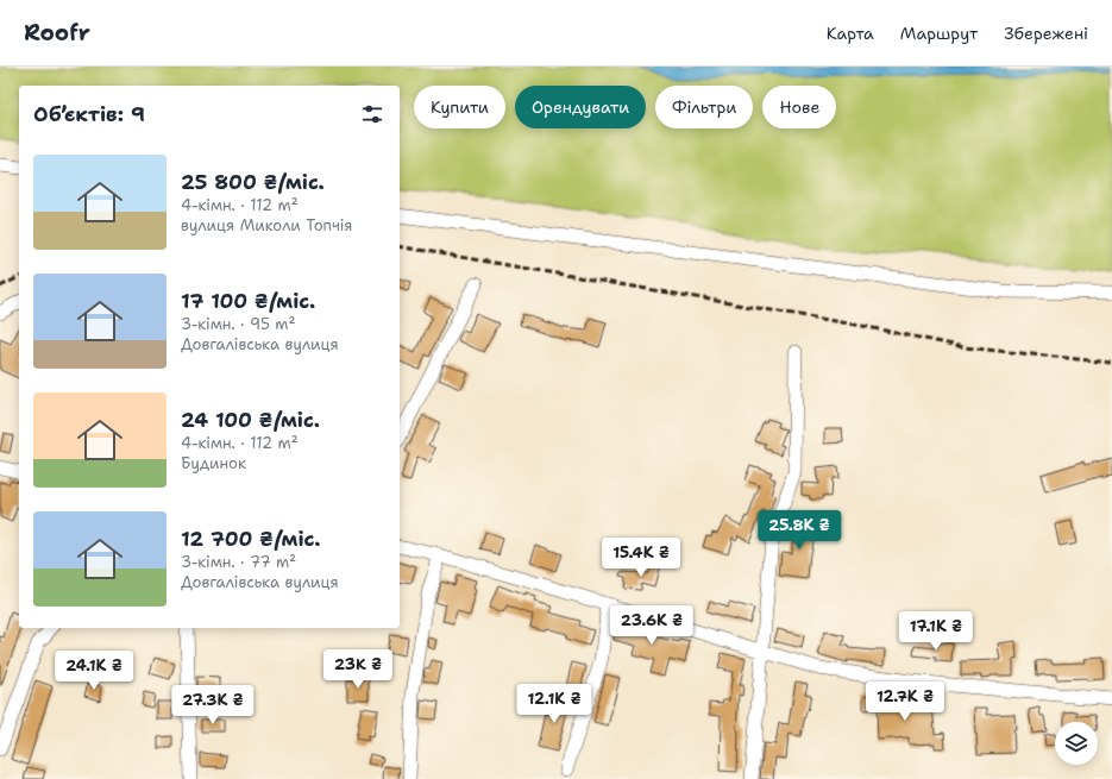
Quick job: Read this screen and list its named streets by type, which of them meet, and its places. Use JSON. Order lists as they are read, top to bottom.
{
  "page": {
    "header": "Roofr",
    "nav": ["Карта", "Маршрут", "Збережені"],
    "chip": [
      "Купити",
      "Орендувати",
      "Фільтри",
      "Нове"
    ],
    "heading": "Об’єктів: 9",
    "list": [
      {
        "name": "25 800 ₴/міс.",
        "note": "4-кімн. · 112 m² · вулиця Миколи Топчія"
      },
      {
        "name": "17 100 ₴/міс.",
        "note": "3-кімн. · 95 m² · Довгалівська вулиця"
      },
      {
        "name": "24 100 ₴/міс.",
        "note": "4-кімн. · 112 m² · Будинок"
      },
      {
        "name": "12 700 ₴/міс.",
        "note": "3-кімн. · 77 m² · Довгалівська вулиця"
      }
    ],
    "price": [
      "25.8K ₴",
      "15.4K ₴",
      "23.6K ₴",
      "17.1K ₴",
      "23K ₴",
      "24.1K ₴",
      "12.7K ₴",
      "12.1K ₴",
      "27.3K ₴"
    ]
  }
}
